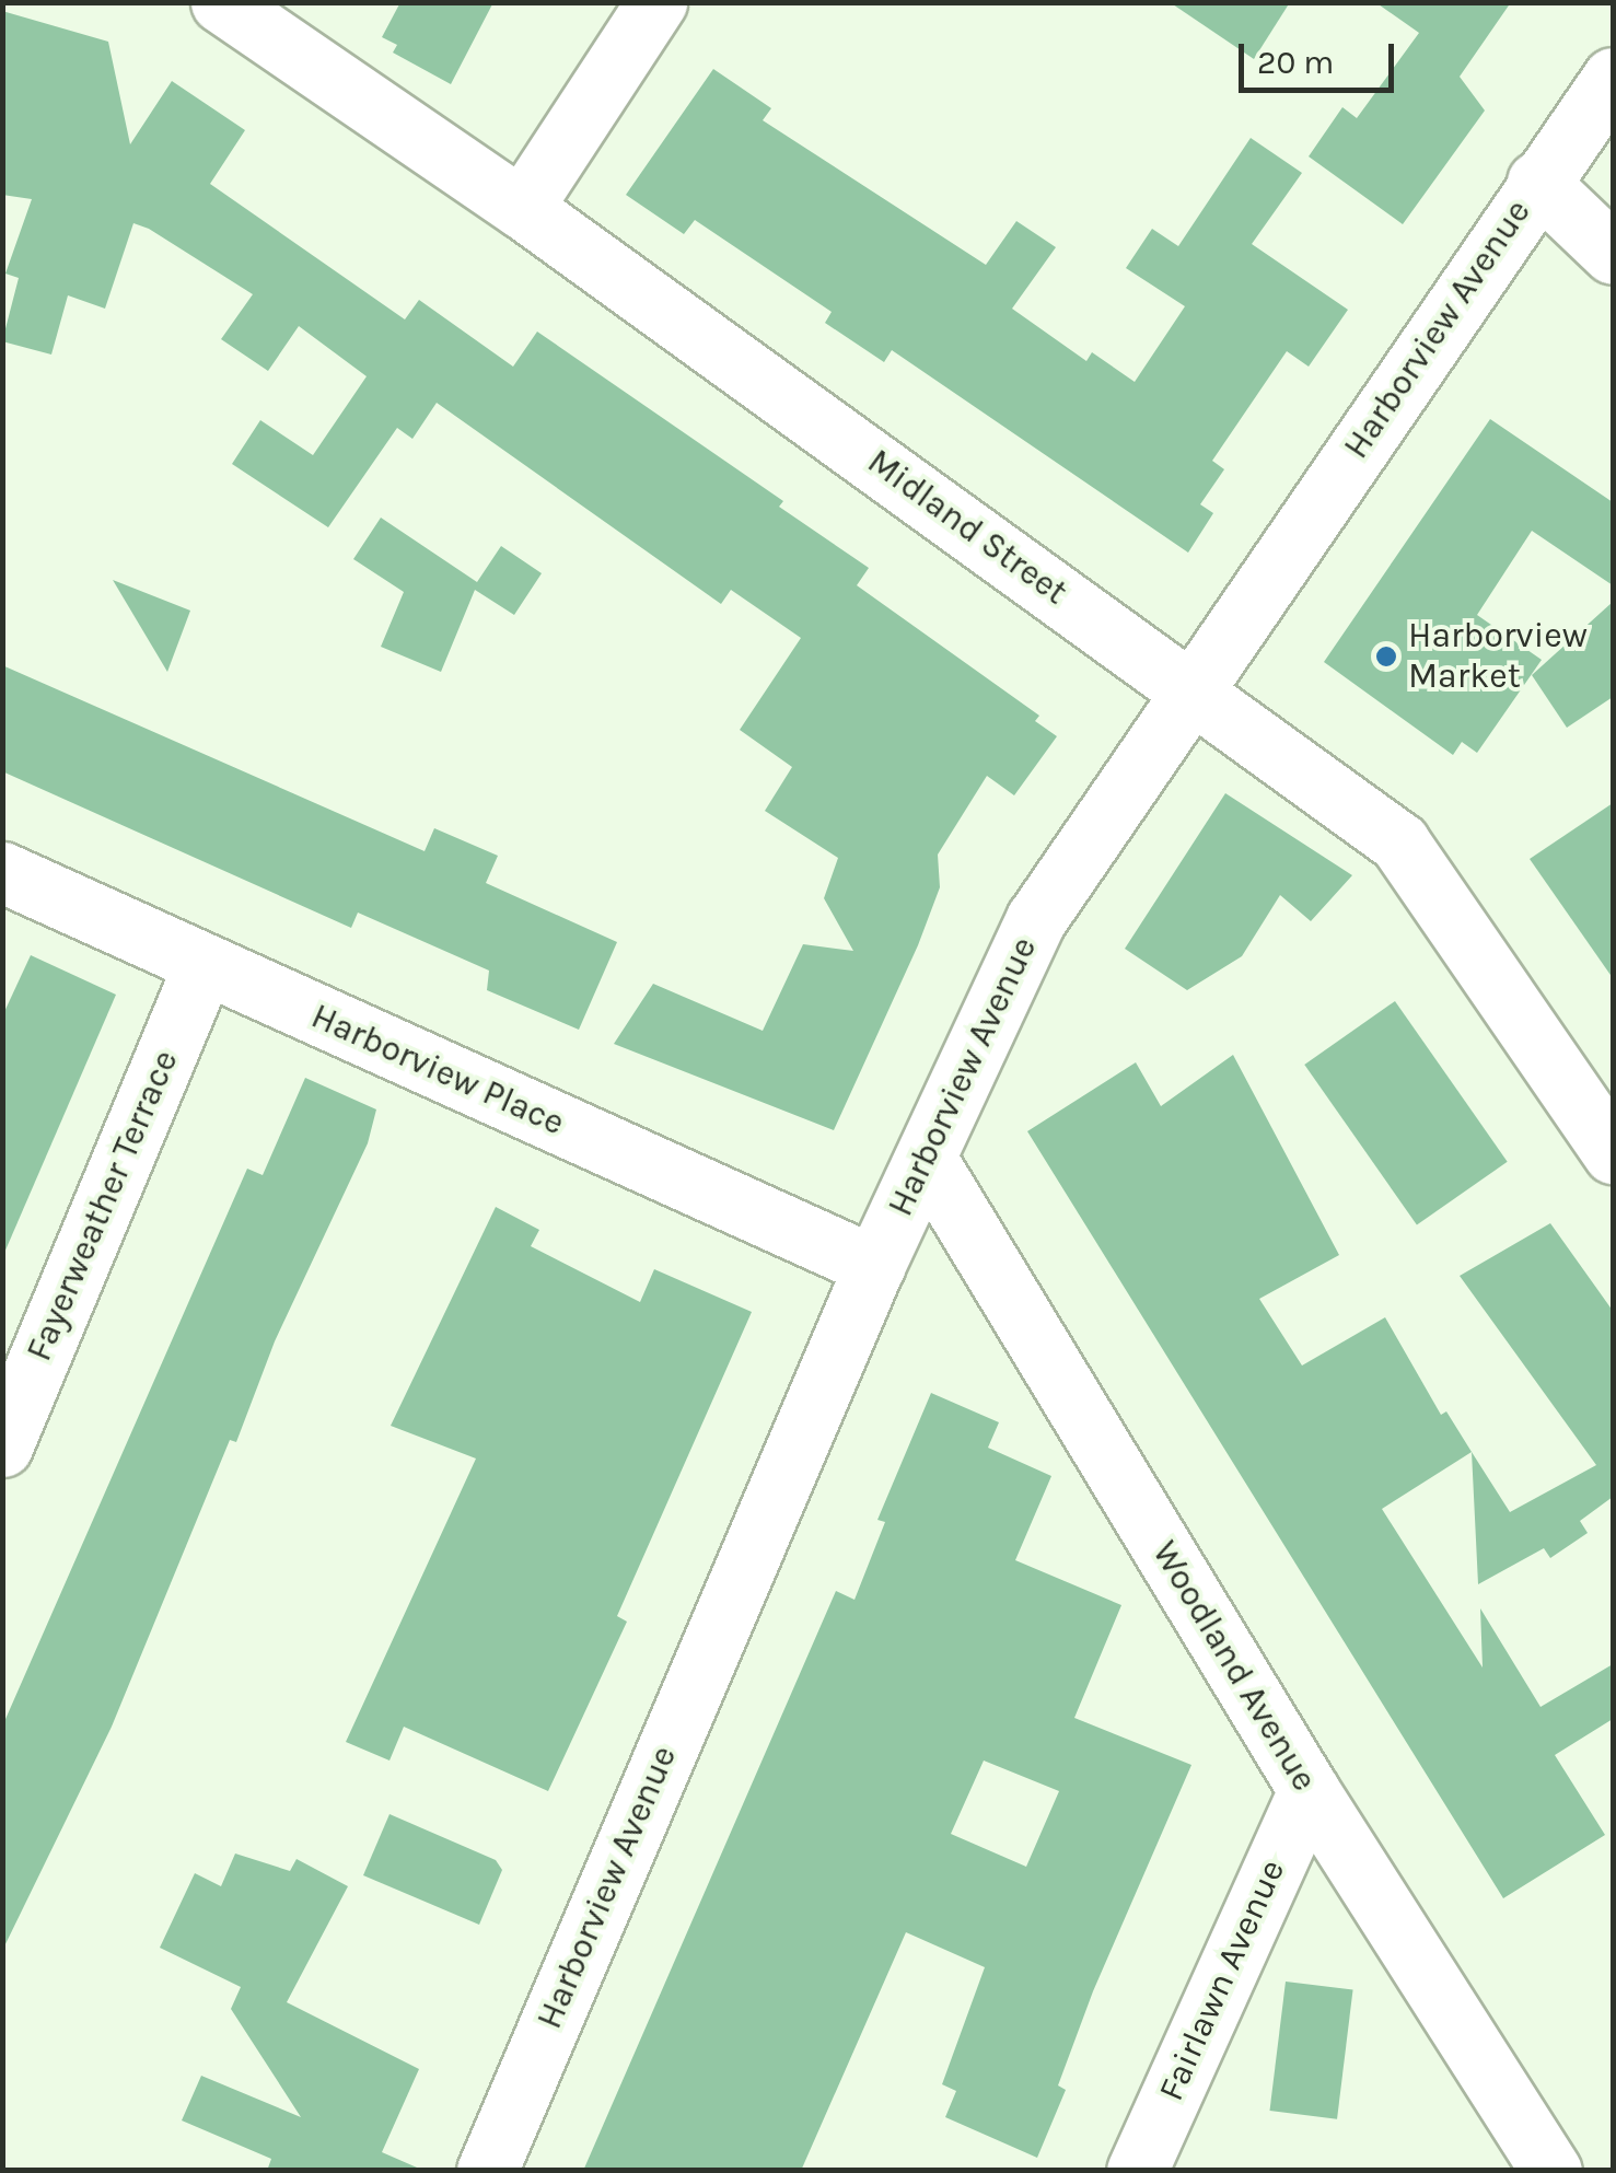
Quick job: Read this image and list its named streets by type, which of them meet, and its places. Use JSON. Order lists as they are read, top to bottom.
{
  "streets": {
    "street": [
      "Harborview Avenue",
      "Midland Street",
      "Harborview Place",
      "Fayerweather Terrace",
      "Woodland Avenue",
      "Fairlawn Avenue"
    ]
  },
  "crossings": [
    ["Harborview Avenue", "Midland Street"],
    ["Harborview Avenue", "Harborview Place"],
    ["Harborview Avenue", "Woodland Avenue"],
    ["Harborview Place", "Fayerweather Terrace"],
    ["Woodland Avenue", "Fairlawn Avenue"]
  ],
  "places": ["Harborview Market"],
  "scale_bar": "20 m"
}
